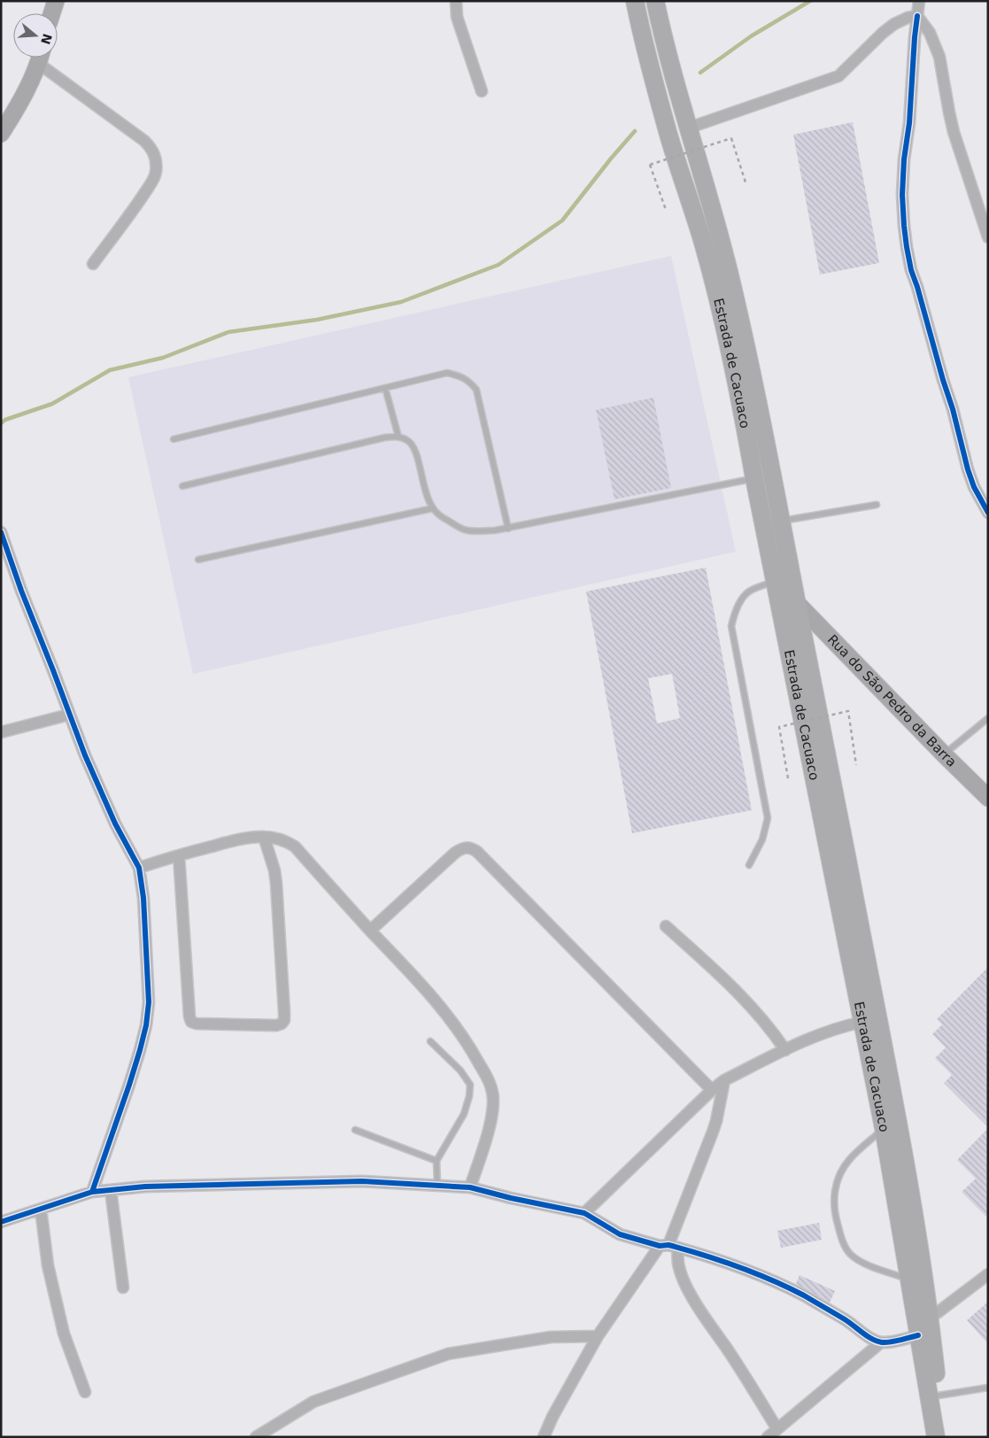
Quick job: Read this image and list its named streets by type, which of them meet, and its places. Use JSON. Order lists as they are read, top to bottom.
{
  "streets": {
    "main road": ["Estrada de Cacuaco"],
    "street": ["Rua do São Pedro da Barra"]
  },
  "crossings": [
    ["Estrada de Cacuaco", "Rua do São Pedro da Barra"]
  ],
  "north": "right"
}
